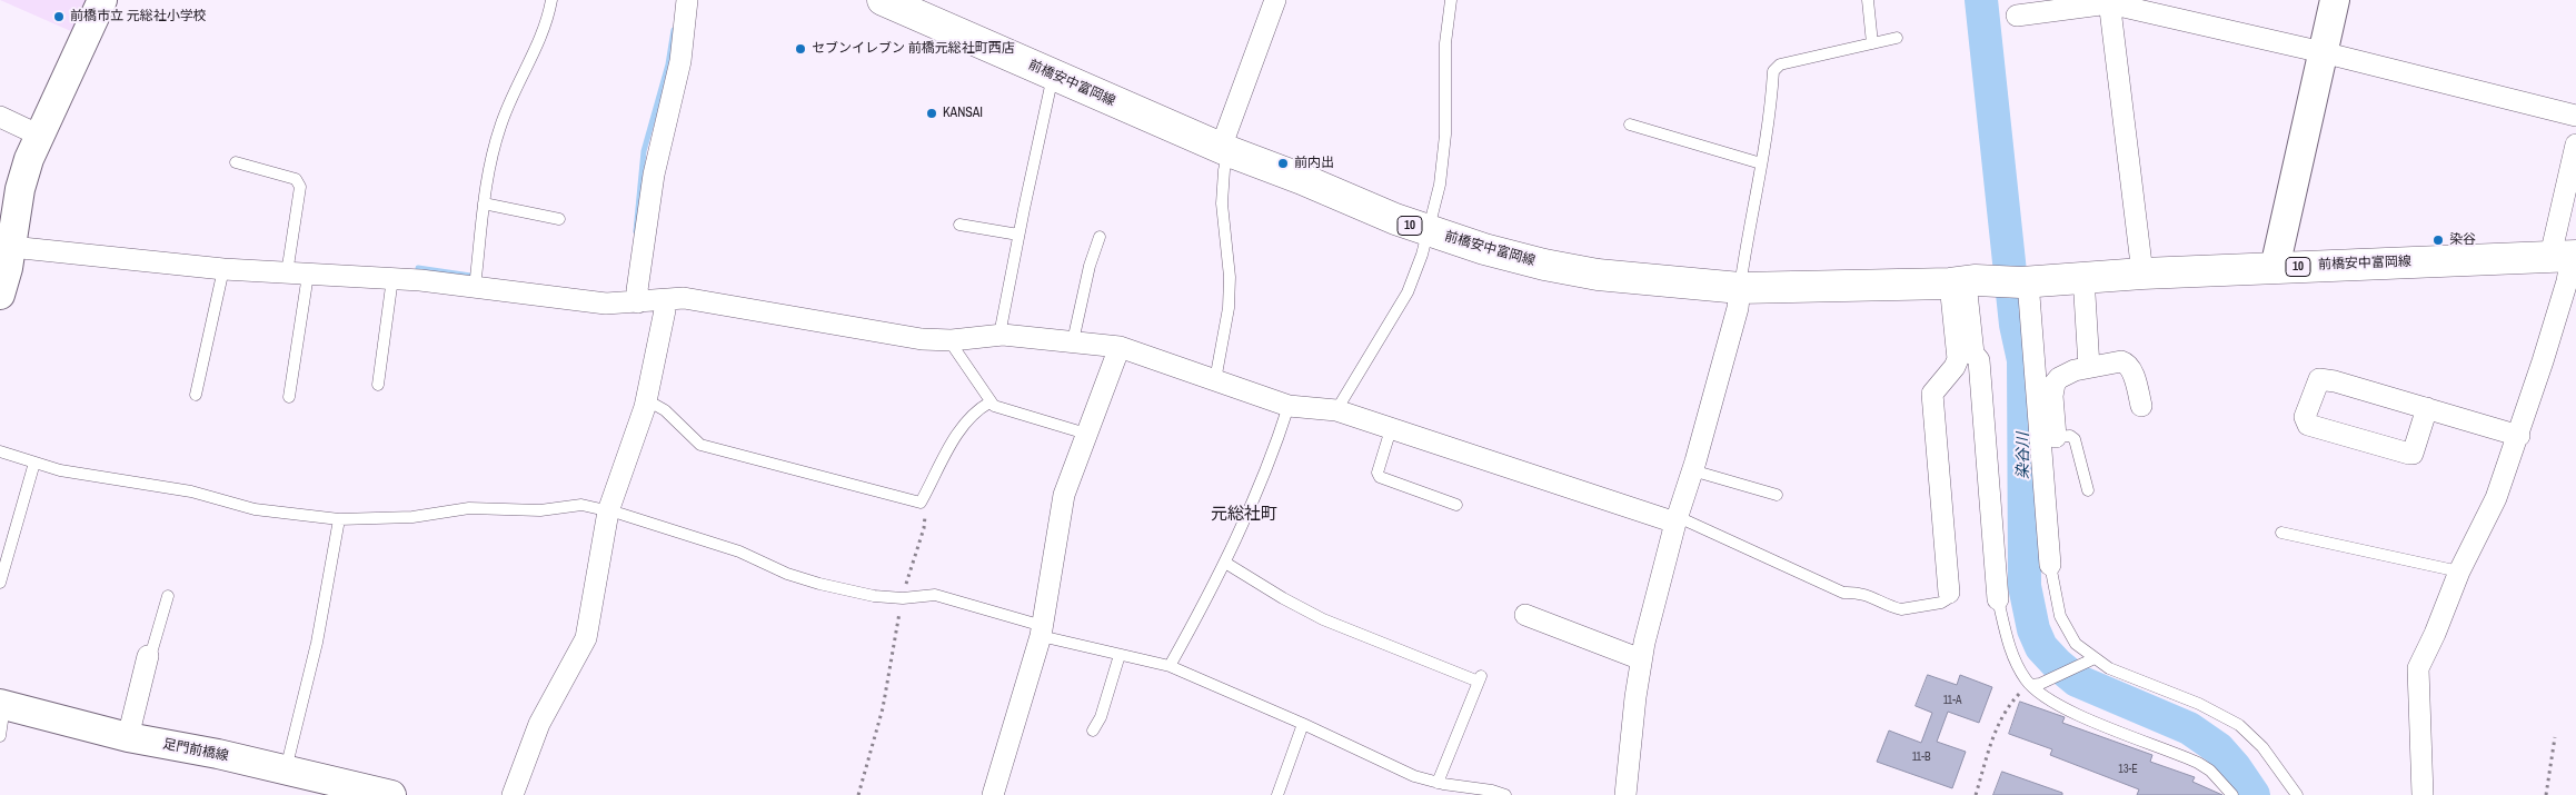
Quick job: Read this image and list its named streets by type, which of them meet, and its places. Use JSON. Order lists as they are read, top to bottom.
{
  "streets": {
    "main road": ["前橋安中富岡線", "10"],
    "street": ["足門前橋線"]
  },
  "crossings": [
    ["前橋安中富岡線", "10"]
  ],
  "districts": ["元総社町"],
  "water": ["染谷川"],
  "places": [
    "前橋市立 元総社小学校",
    "セブンイレブン 前橋元総社町西店",
    "KANSAI",
    "前内出",
    "染谷"
  ],
  "house_numbers": ["11-A", "11-B", "13-E"]
}
